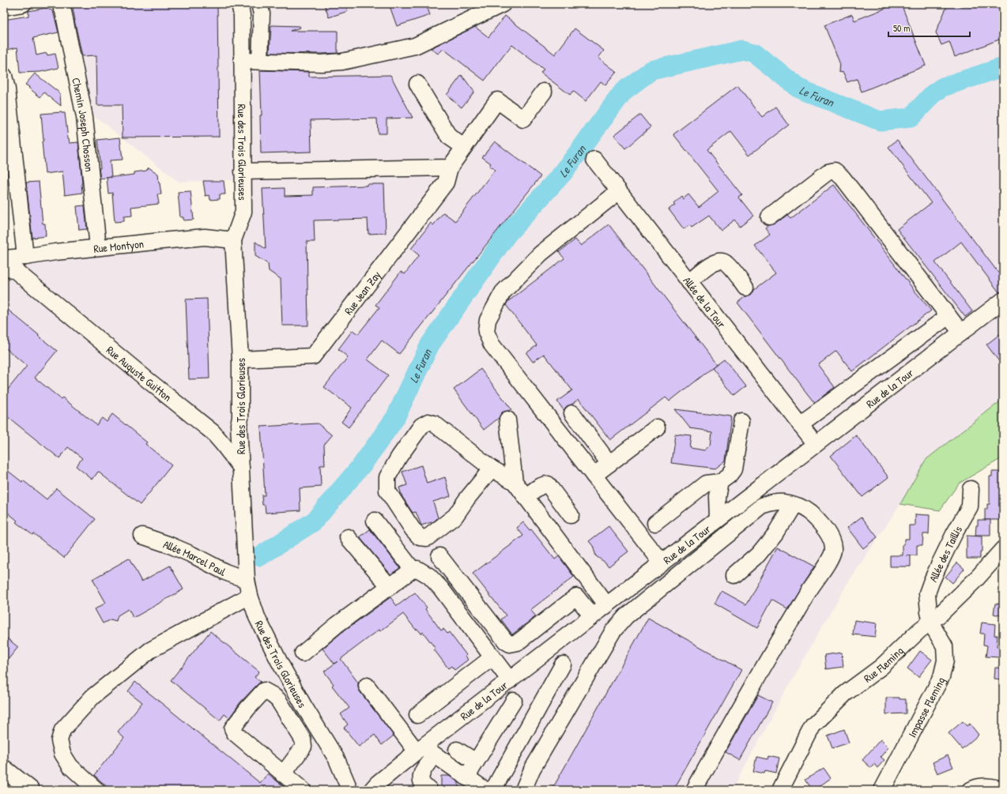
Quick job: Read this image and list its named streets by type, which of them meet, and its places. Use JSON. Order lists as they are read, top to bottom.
{
  "streets": {
    "street": [
      "Chemin Joseph Chosson",
      "Rue des Trois Glorieuses",
      "Rue Montyon",
      "Rue Jean Zay",
      "Allée de la Tour",
      "Rue Auguste Guitton",
      "Rue de la Tour",
      "Allée des Taillis",
      "Allée Marcel Paul",
      "Rue Fleming",
      "Impasse Fleming"
    ]
  },
  "crossings": [
    ["Chemin Joseph Chosson", "Rue Montyon"],
    ["Rue des Trois Glorieuses", "Rue Montyon"],
    ["Rue des Trois Glorieuses", "Rue Jean Zay"],
    ["Rue des Trois Glorieuses", "Rue Auguste Guitton"],
    ["Rue des Trois Glorieuses", "Allée Marcel Paul"],
    ["Allée de la Tour", "Rue de la Tour"],
    ["Allée des Taillis", "Rue Fleming"],
    ["Allée des Taillis", "Impasse Fleming"],
    ["Rue Fleming", "Impasse Fleming"]
  ],
  "water": ["Le Furan"],
  "scale_bar": "50 m"
}
